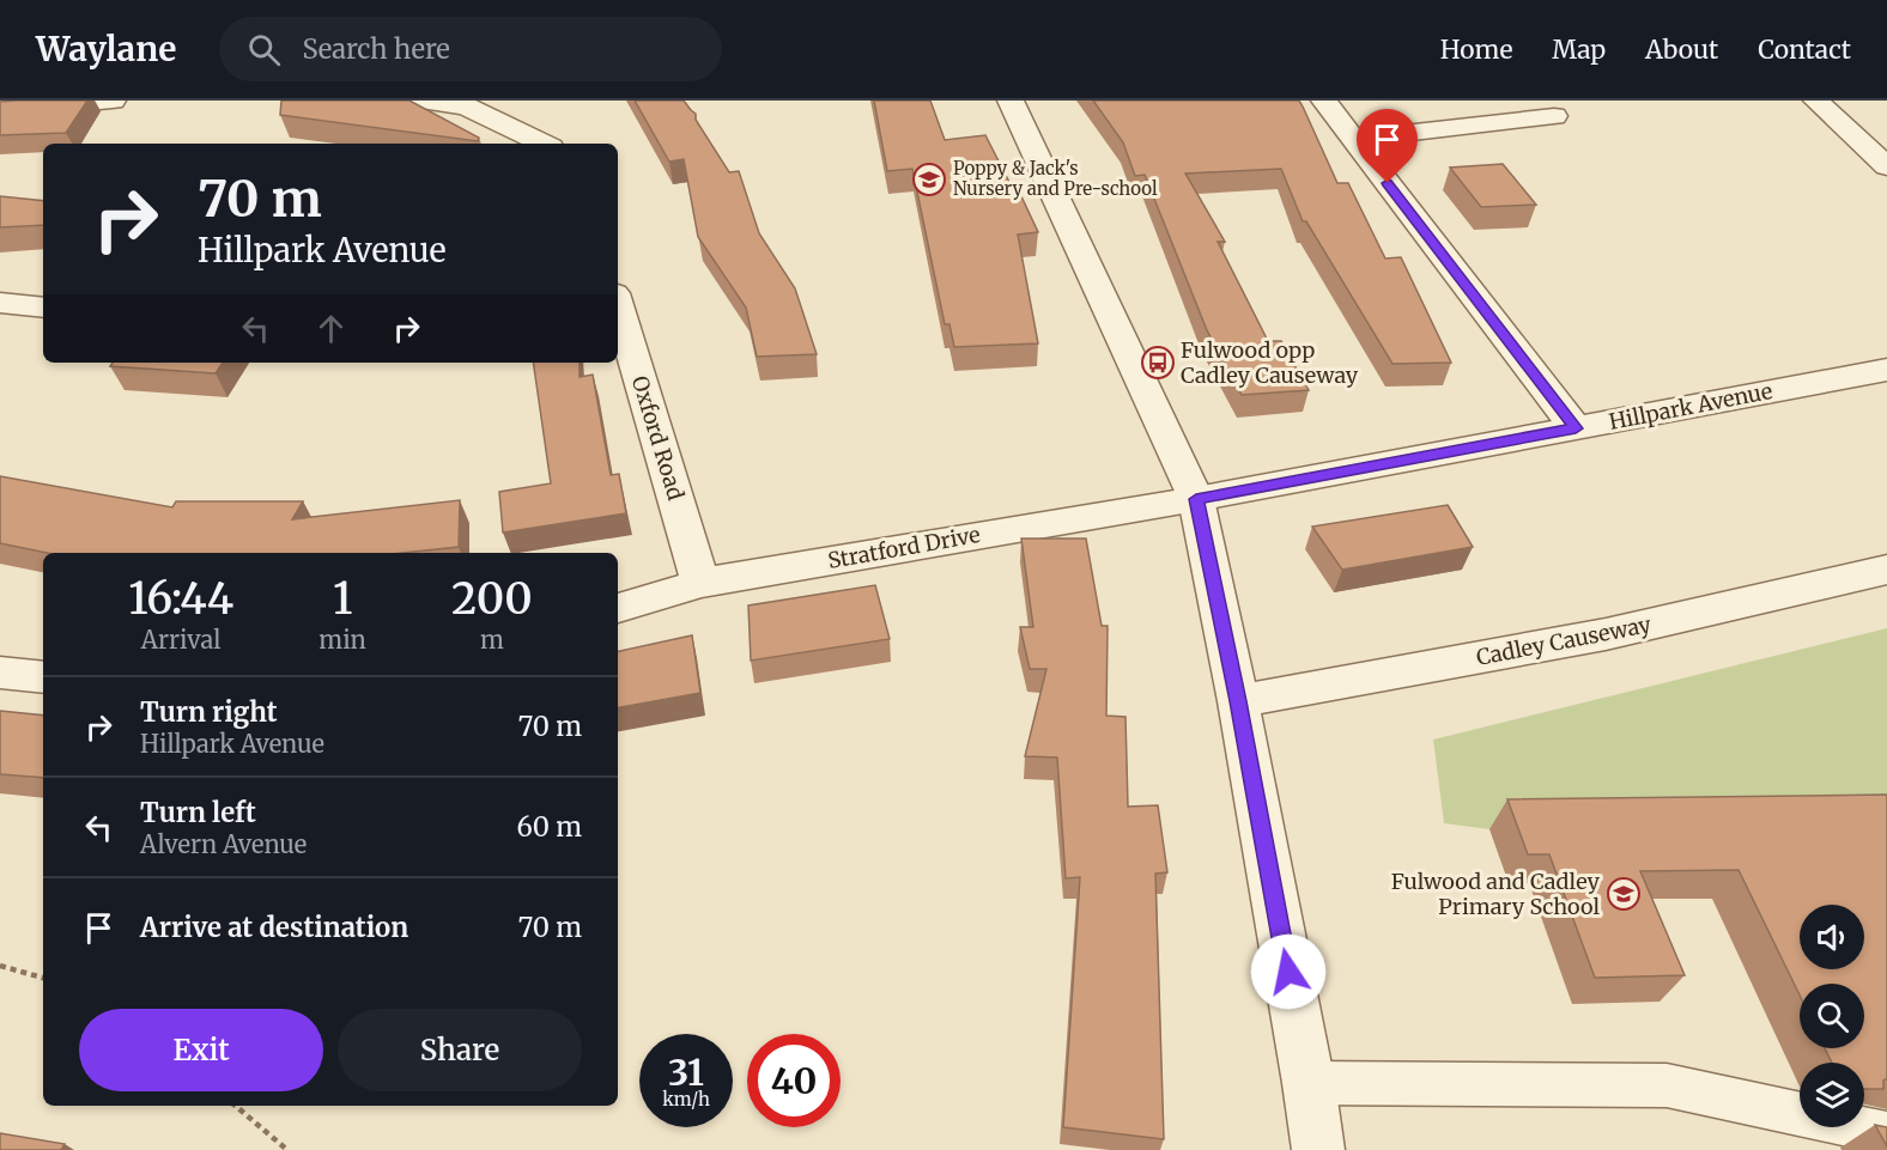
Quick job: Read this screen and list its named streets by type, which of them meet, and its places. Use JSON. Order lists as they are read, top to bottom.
{
  "streets": {
    "street": [
      "Hillpark Avenue",
      "Oxford Road",
      "Stratford Drive",
      "Cadley Causeway"
    ]
  },
  "crossings": [
    ["Hillpark Avenue", "Stratford Drive"],
    ["Oxford Road", "Stratford Drive"]
  ],
  "places": {
    "school or university": ["Poppy & Jack's Nursery and Pre-school", "Fulwood and Cadley Primary School"],
    "bus stop": ["Fulwood opp Cadley Causeway"]
  },
  "page": {
    "header": "Waylane",
    "search": "Search here",
    "nav": [
      "Home",
      "Map",
      "About",
      "Contact"
    ],
    "turn": ["70 m", "Hillpark Avenue"],
    "eta": [
      "16:44",
      "Arrival",
      "1",
      "min",
      "200",
      "m"
    ],
    "list": [
      {
        "name": "Turn right",
        "note": "Hillpark Avenue",
        "value": "70 m"
      },
      {
        "name": "Turn left",
        "note": "Alvern Avenue",
        "value": "60 m"
      },
      {
        "name": "Arrive at destination",
        "value": "70 m"
      }
    ],
    "buttons": ["Exit", "Share"],
    "speed": "31 km/h",
    "limit": "40"
  }
}
